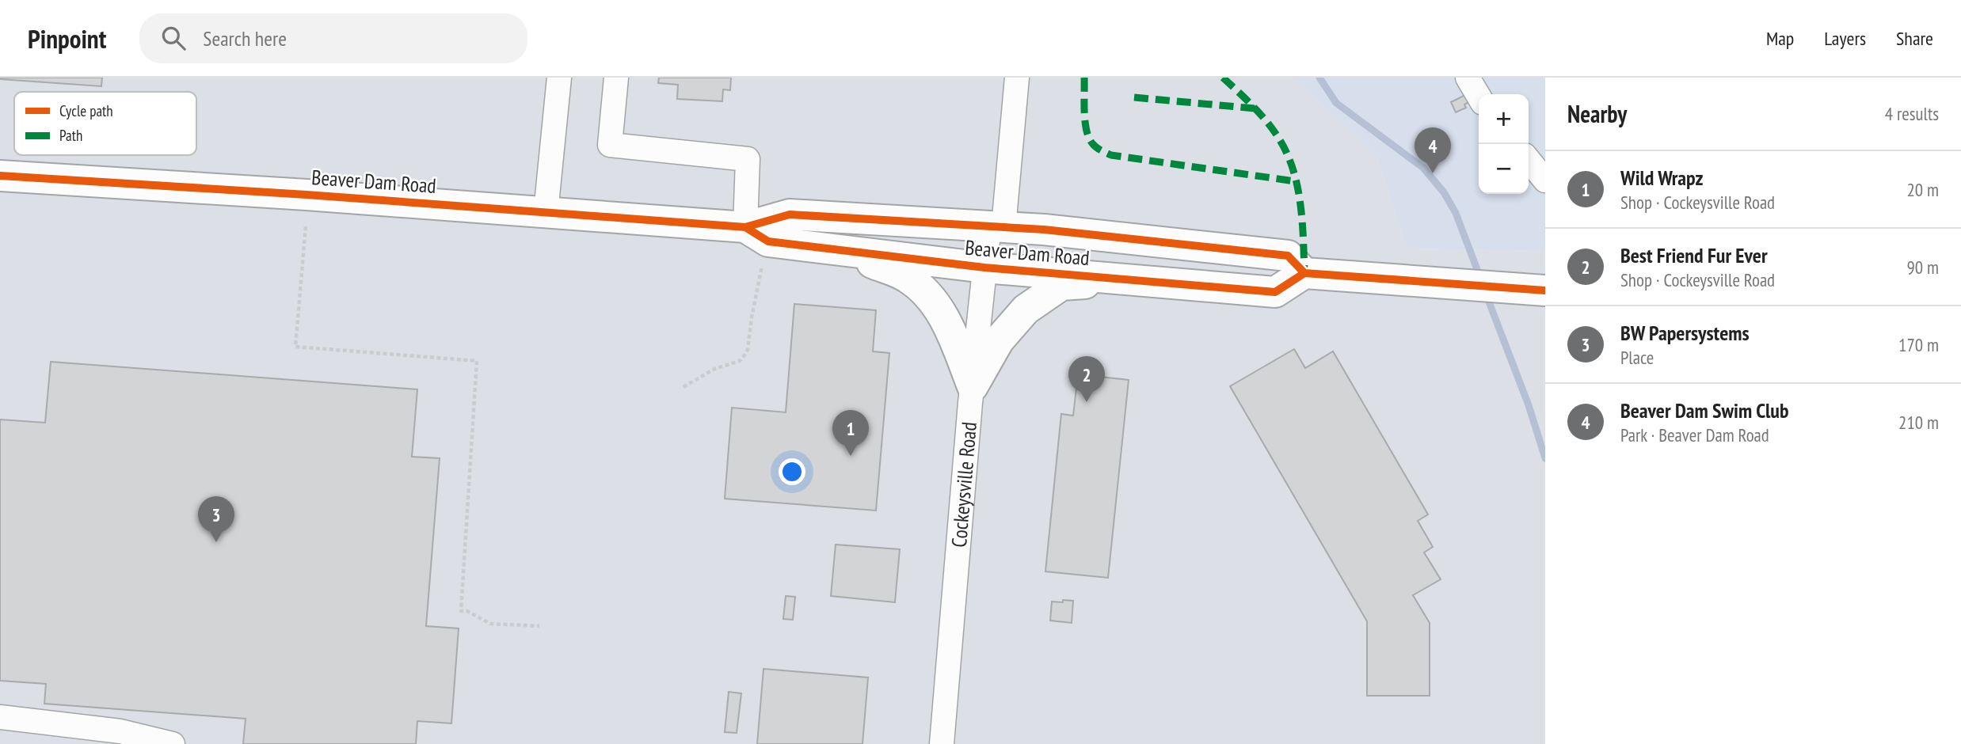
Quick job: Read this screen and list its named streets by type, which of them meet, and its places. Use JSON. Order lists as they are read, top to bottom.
{
  "streets": {
    "main road": ["Beaver Dam Road"],
    "street": ["Cockeysville Road"]
  },
  "crossings": [
    ["Beaver Dam Road", "Cockeysville Road"]
  ],
  "legend": ["Cycle path", "Path"],
  "page": {
    "header": "Pinpoint",
    "search": "Search here",
    "nav": ["Map", "Layers", "Share"],
    "heading": ["Nearby", "4 results"],
    "map_buttons": ["+", "−"],
    "pins": [
      "4",
      "2",
      "1",
      "3"
    ],
    "list": [
      {
        "mark": "1",
        "name": "Wild Wrapz",
        "note": "Shop · Cockeysville Road",
        "value": "20 m"
      },
      {
        "mark": "2",
        "name": "Best Friend Fur Ever",
        "note": "Shop · Cockeysville Road",
        "value": "90 m"
      },
      {
        "mark": "3",
        "name": "BW Papersystems",
        "note": "Place",
        "value": "170 m"
      },
      {
        "mark": "4",
        "name": "Beaver Dam Swim Club",
        "note": "Park · Beaver Dam Road",
        "value": "210 m"
      }
    ]
  }
}
